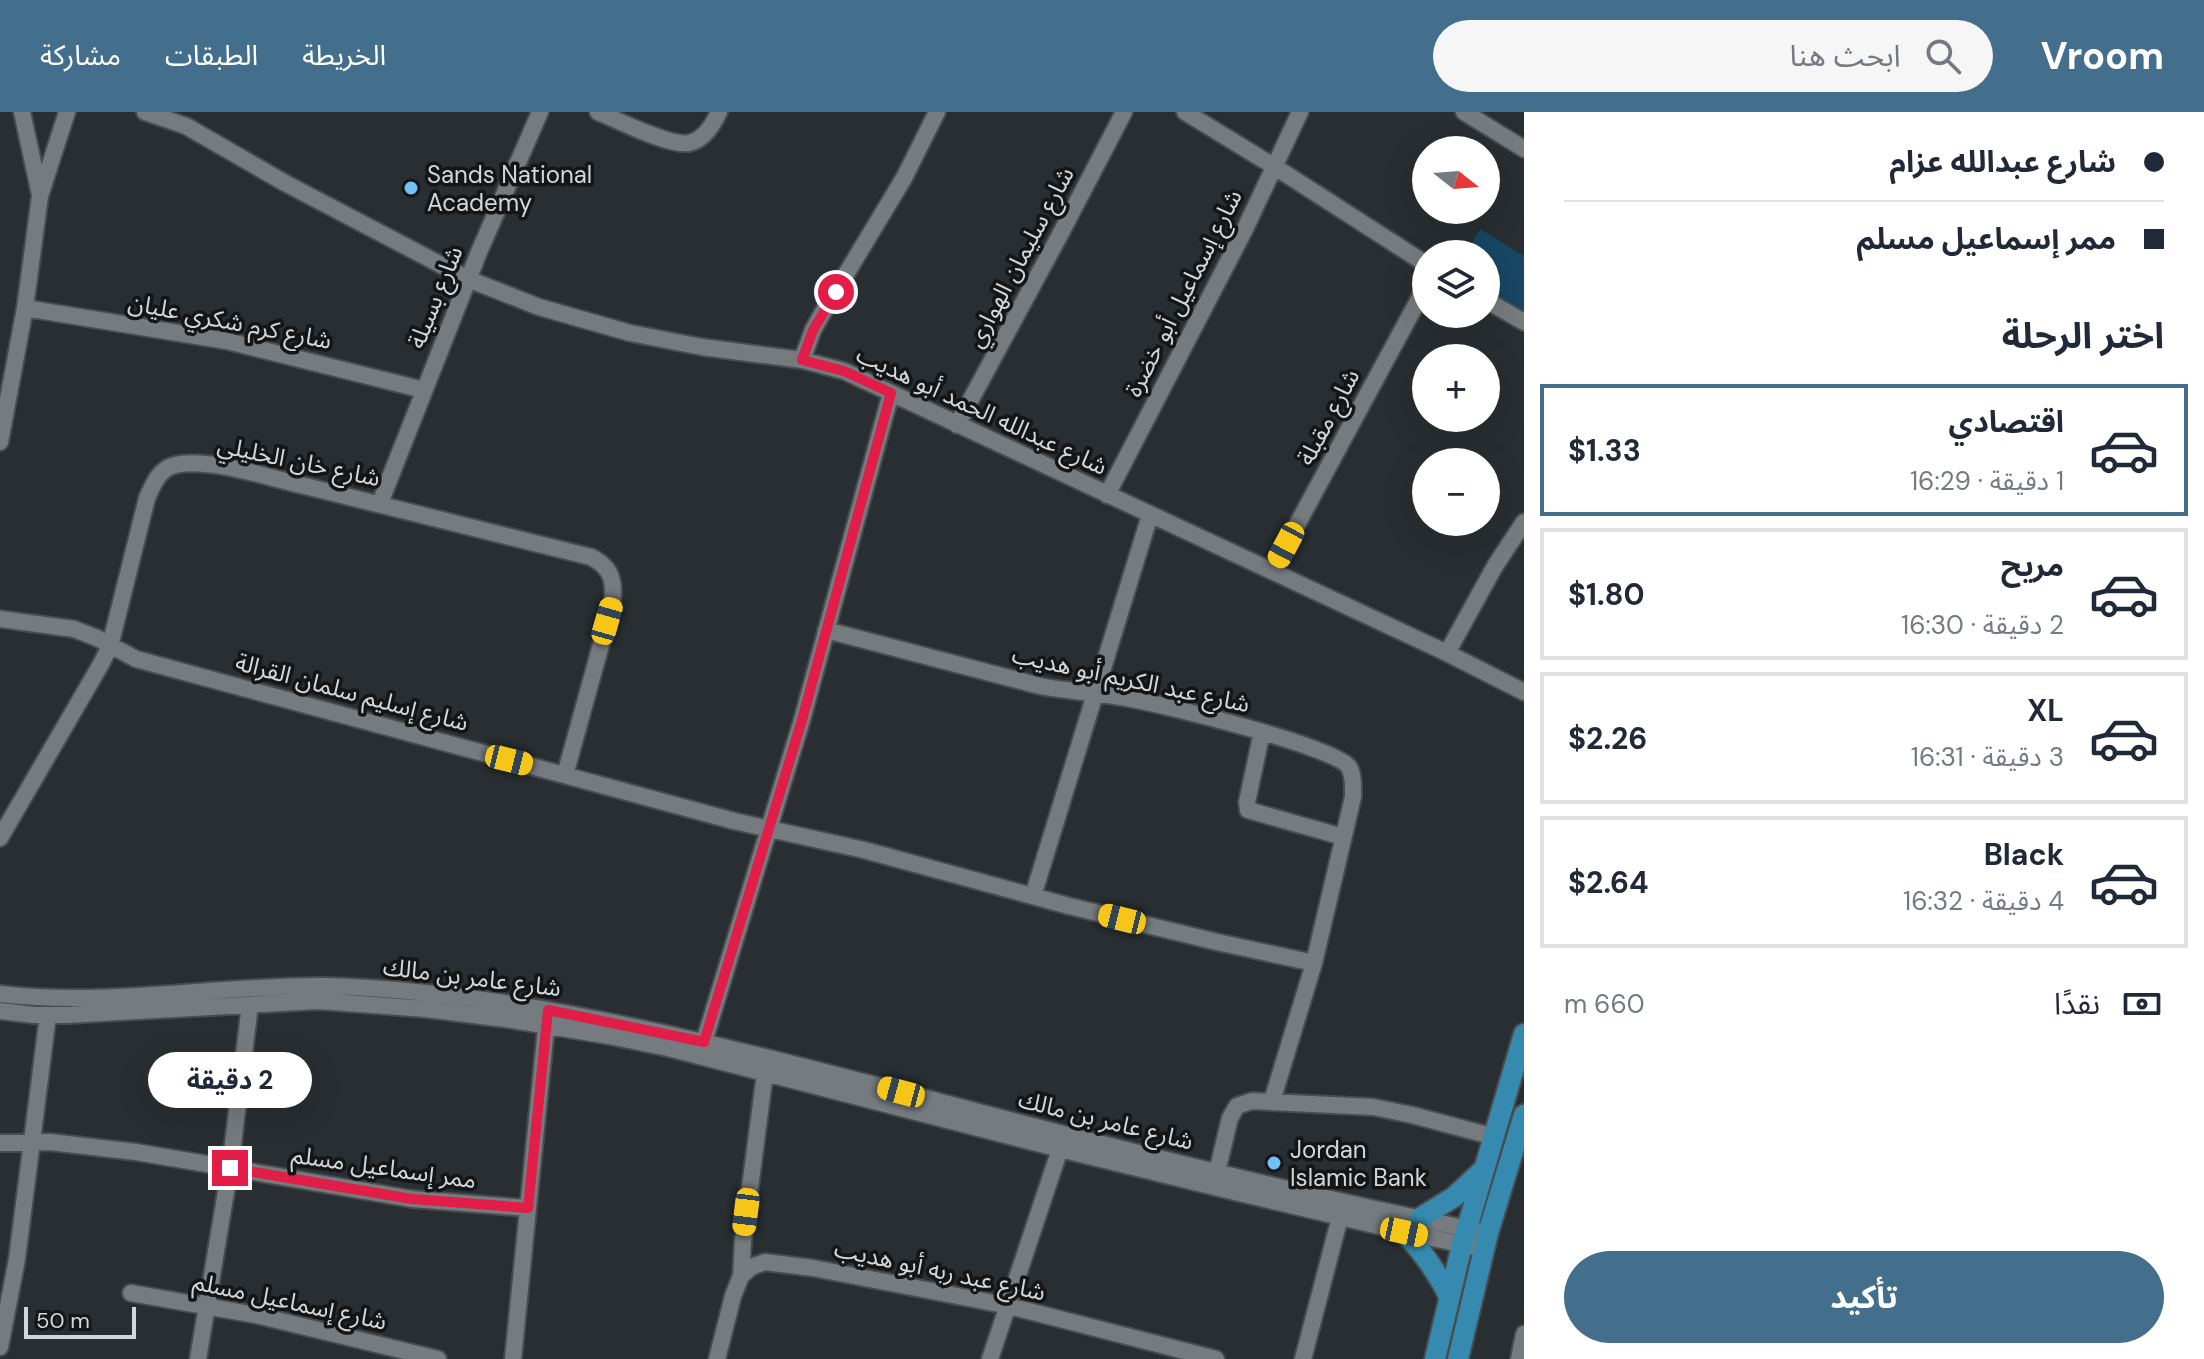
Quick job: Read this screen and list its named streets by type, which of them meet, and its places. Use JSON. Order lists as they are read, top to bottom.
{
  "streets": {
    "street": [
      "شارع سليمان الهواري",
      "شارع إسماعيل أبو خضرة",
      "شارع بسيلة",
      "شارع كرم شكري عليان",
      "شارع عبدالله الحمد أبو هديب",
      "شارع مقبلة",
      "شارع خان الخليلي",
      "شارع عبد الكريم أبو هديب",
      "شارع إسليم سلمان القرالة",
      "شارع عامر بن مالك",
      "ممر إسماعيل مسلم",
      "شارع عبد ربه أبو هديب",
      "شارع إسماعيل مسلم"
    ]
  },
  "crossings": [
    ["شارع سليمان الهواري", "شارع عبدالله الحمد أبو هديب"],
    ["شارع إسماعيل أبو خضرة", "شارع عبدالله الحمد أبو هديب"],
    ["شارع بسيلة", "شارع كرم شكري عليان"],
    ["شارع بسيلة", "شارع عبدالله الحمد أبو هديب"],
    ["شارع بسيلة", "شارع خان الخليلي"],
    ["شارع عبدالله الحمد أبو هديب", "شارع مقبلة"],
    ["شارع خان الخليلي", "شارع إسليم سلمان القرالة"]
  ],
  "places": ["Sands National Academy", "Jordan Islamic Bank"],
  "scale_bar": "50 m",
  "north": "right",
  "page": {
    "header": "Vroom",
    "search": "ابحث هنا",
    "nav": ["الخريطة", "الطبقات", "مشاركة"],
    "banner": ["شارع عبدالله عزام", "ممر إسماعيل مسلم"],
    "map_buttons": ["+", "−"],
    "heading": "اختر الرحلة",
    "list": [
      {
        "name": "اقتصادي",
        "note": "1 دقيقة · 16:29",
        "value": "$1.33"
      },
      {
        "name": "مريح",
        "note": "2 دقيقة · 16:30",
        "value": "$1.80"
      },
      {
        "name": "XL",
        "note": "3 دقيقة · 16:31",
        "value": "$2.26"
      },
      {
        "name": "Black",
        "note": "4 دقيقة · 16:32",
        "value": "$2.64"
      }
    ],
    "pay": ["نقدًا", "660 m"],
    "bubble": "2 دقيقة",
    "buttons": "تأكيد",
    "scale": "50 m"
  }
}
